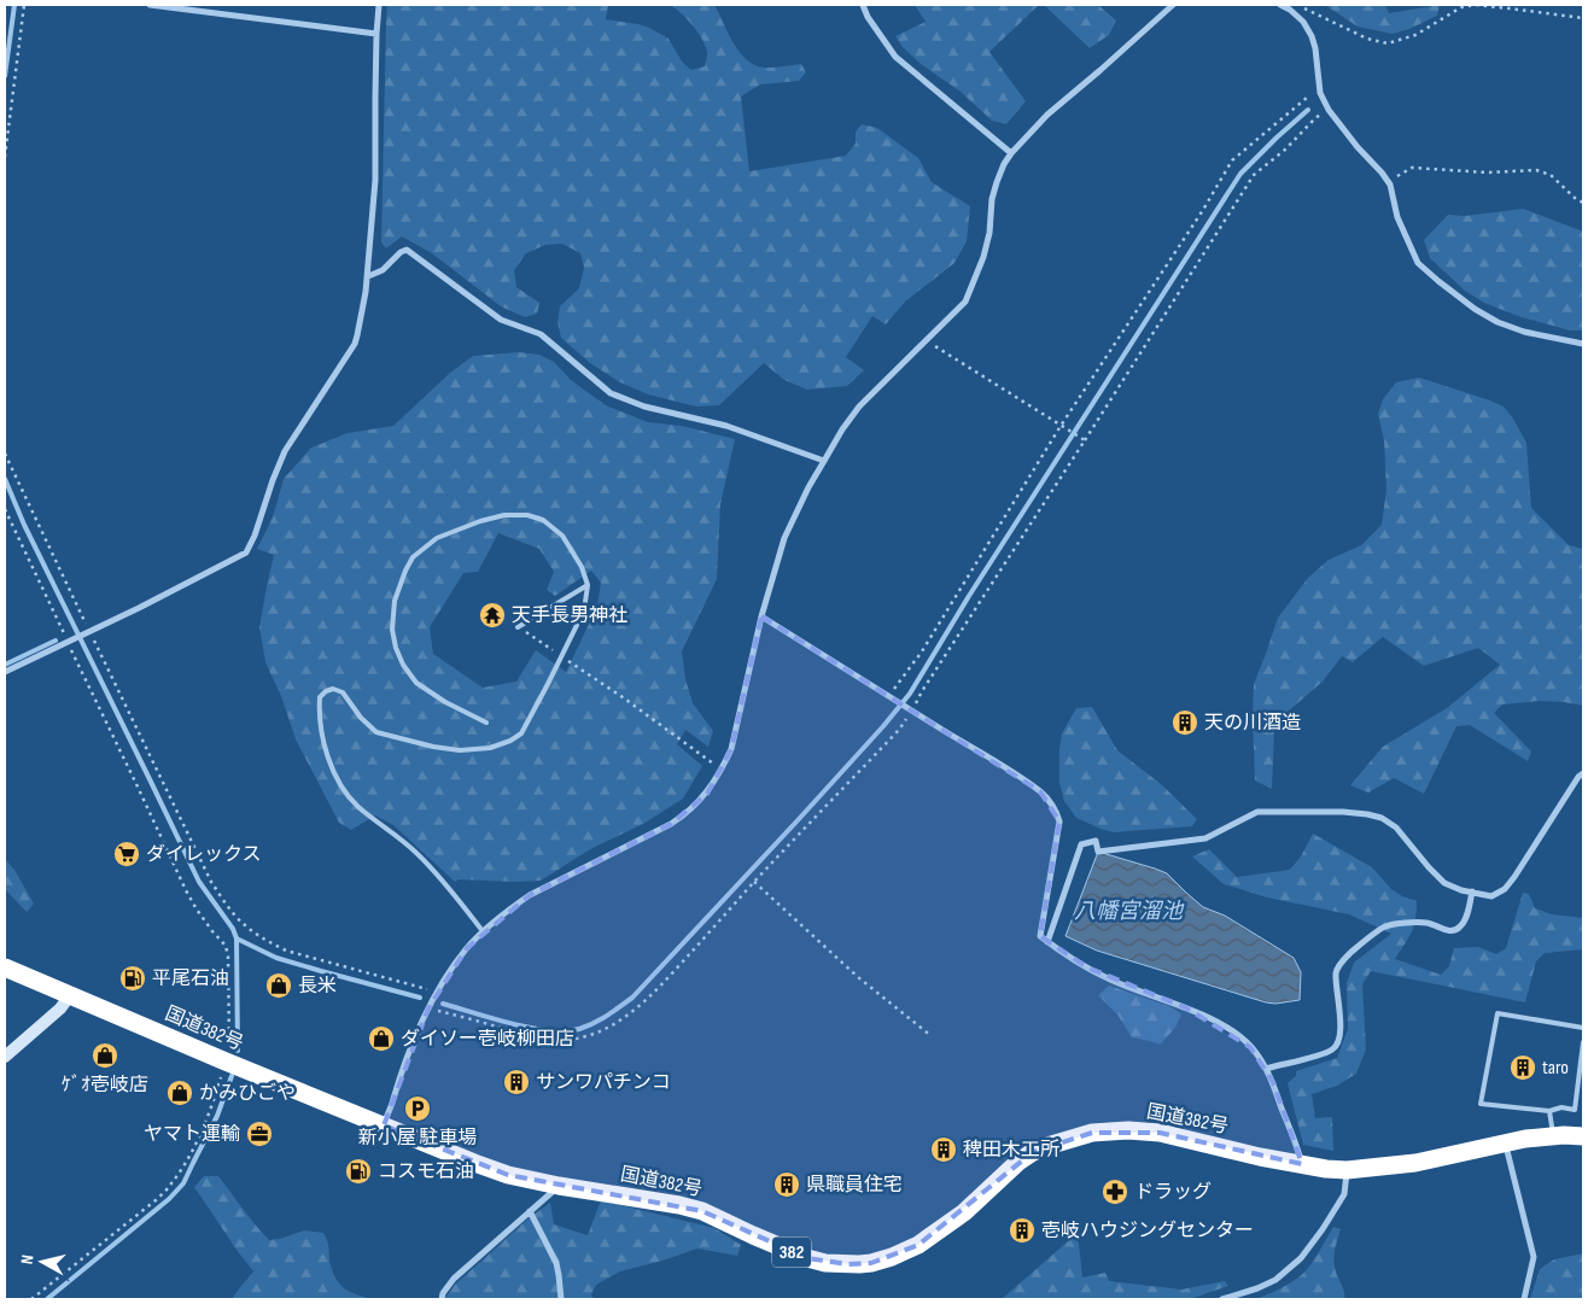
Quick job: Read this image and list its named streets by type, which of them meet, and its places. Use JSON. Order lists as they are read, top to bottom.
{
  "streets": {
    "highway": ["国道382号", "382"]
  },
  "water": ["八幡宮溜池"],
  "places": {
    "temple": ["天手長男神社"],
    "building": [
      "天の川酒造",
      "taro",
      "サンワパチンコ",
      "稗田木工所",
      "県職員住宅",
      "壱岐ハウジングセンター"
    ],
    "supermarket": ["ダイレックス"],
    "fuel station": ["平尾石油", "コスモ石油"],
    "shop": [
      "長米",
      "ダイソー壱岐柳田店",
      "ｹﾞｵ壱岐店",
      "かみひごや"
    ],
    "parking": ["新小屋 駐車場"],
    "office": ["ヤマト運輸"],
    "pharmacy": ["ドラッグ"]
  },
  "north": "left"
}
